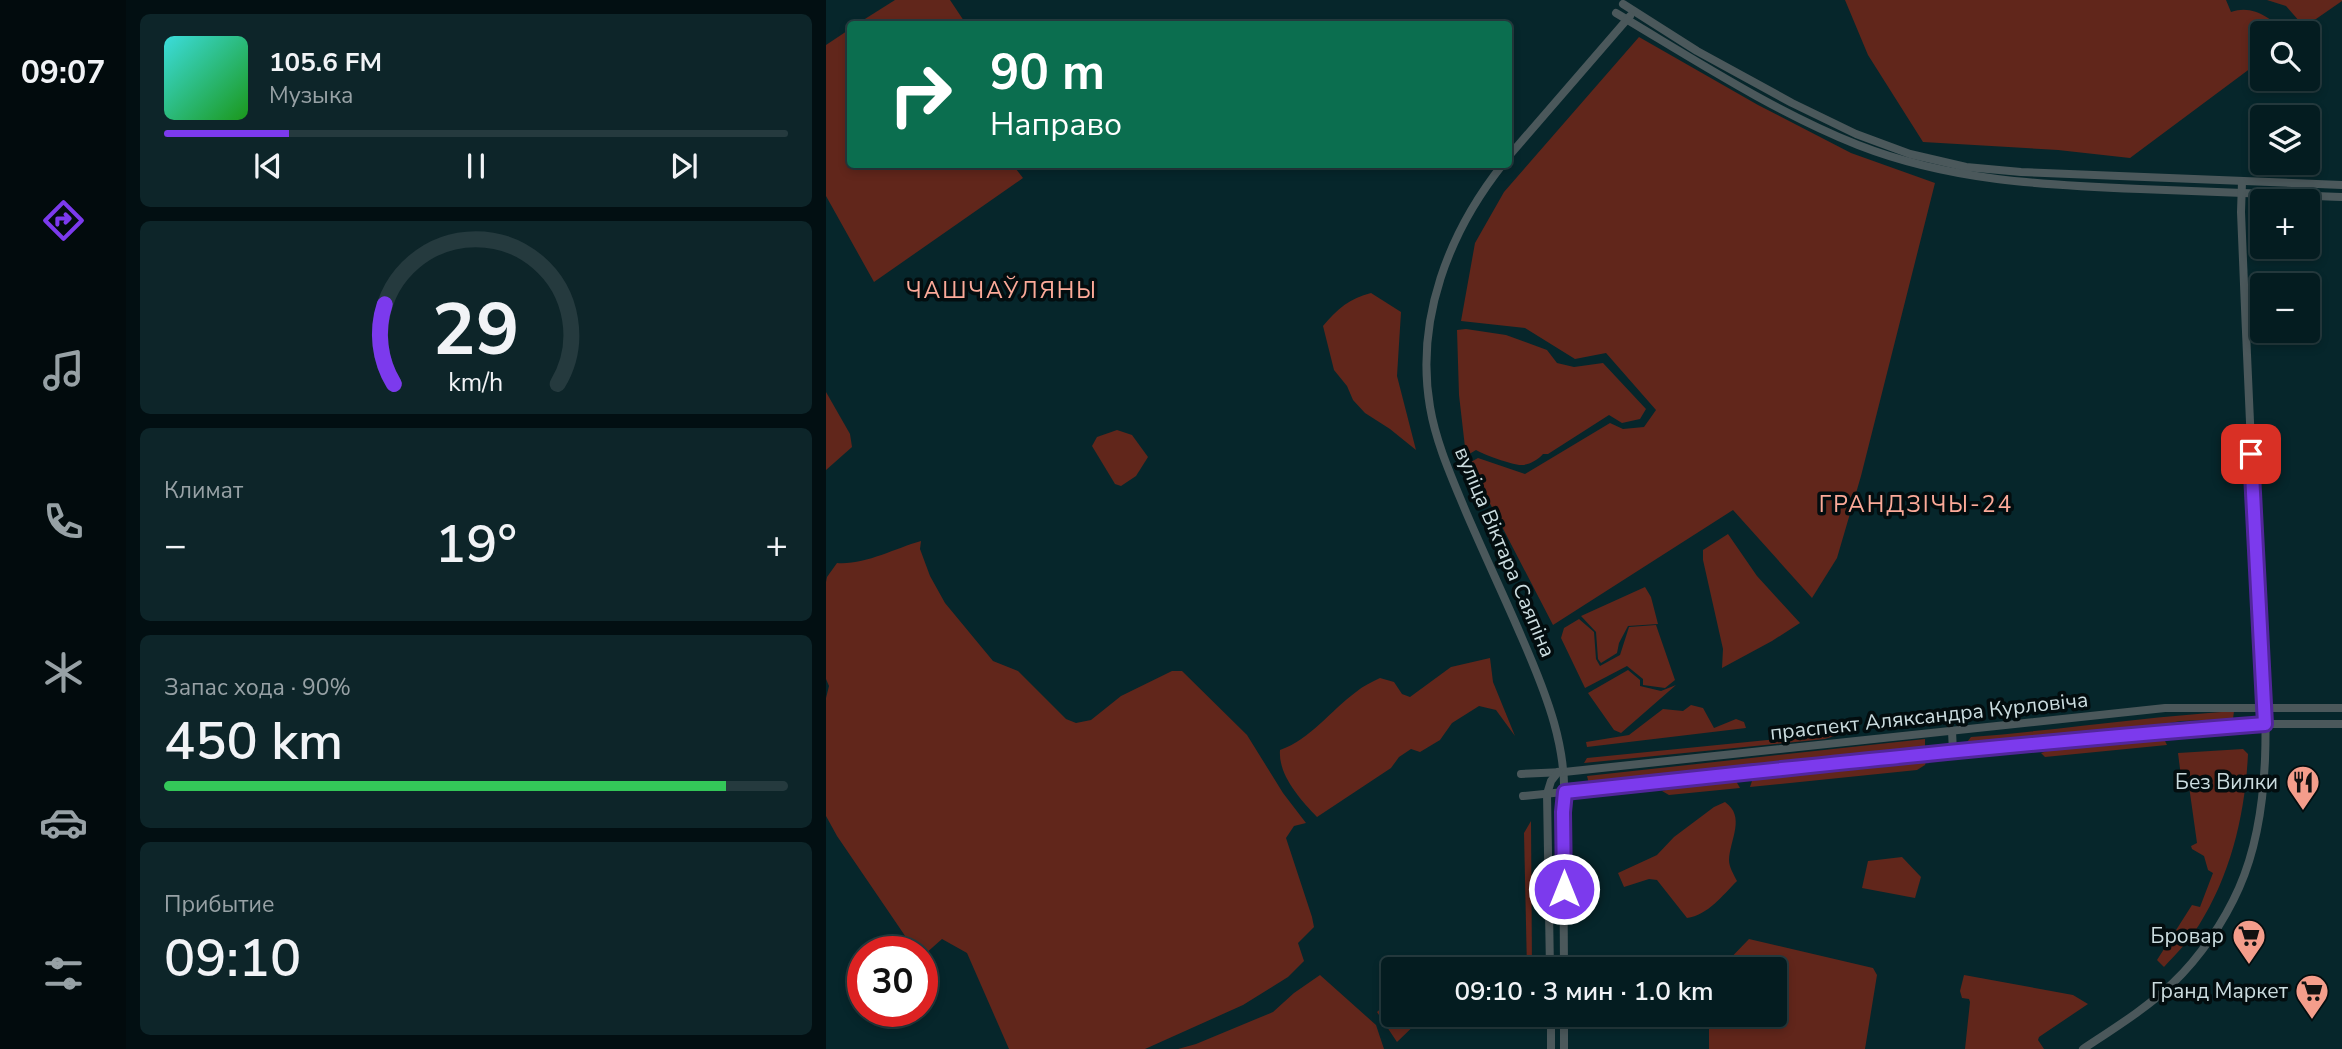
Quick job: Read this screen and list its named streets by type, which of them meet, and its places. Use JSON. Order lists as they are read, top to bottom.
{
  "streets": {
    "street": ["вуліца Віктара Саяпіна", "праспект Аляксандра Курловіча"]
  },
  "crossings": [
    ["вуліца Віктара Саяпіна", "праспект Аляксандра Курловіча"]
  ],
  "districts": ["ЧАШЧАЎЛЯНЫ", "ГРАНДЗІЧЫ-24"],
  "places": {
    "restaurant": ["Без Вилки"],
    "supermarket": ["Бровар", "Гранд Маркет"]
  },
  "page": {
    "tabs": "09:07",
    "map_buttons": ["+", "−"],
    "turn": ["90 m", "Направо"],
    "song": ["105.6 FM", "Музыка"],
    "tile": [
      "Климат",
      ["Запас хода · 90%", "450 km"],
      ["Прибытие", "09:10"]
    ],
    "heat": ["−", "19°", "+"],
    "limit": "30",
    "trip": "09:10 · 3 мин · 1.0 km",
    "gauge": ["29", "km/h"]
  }
}
